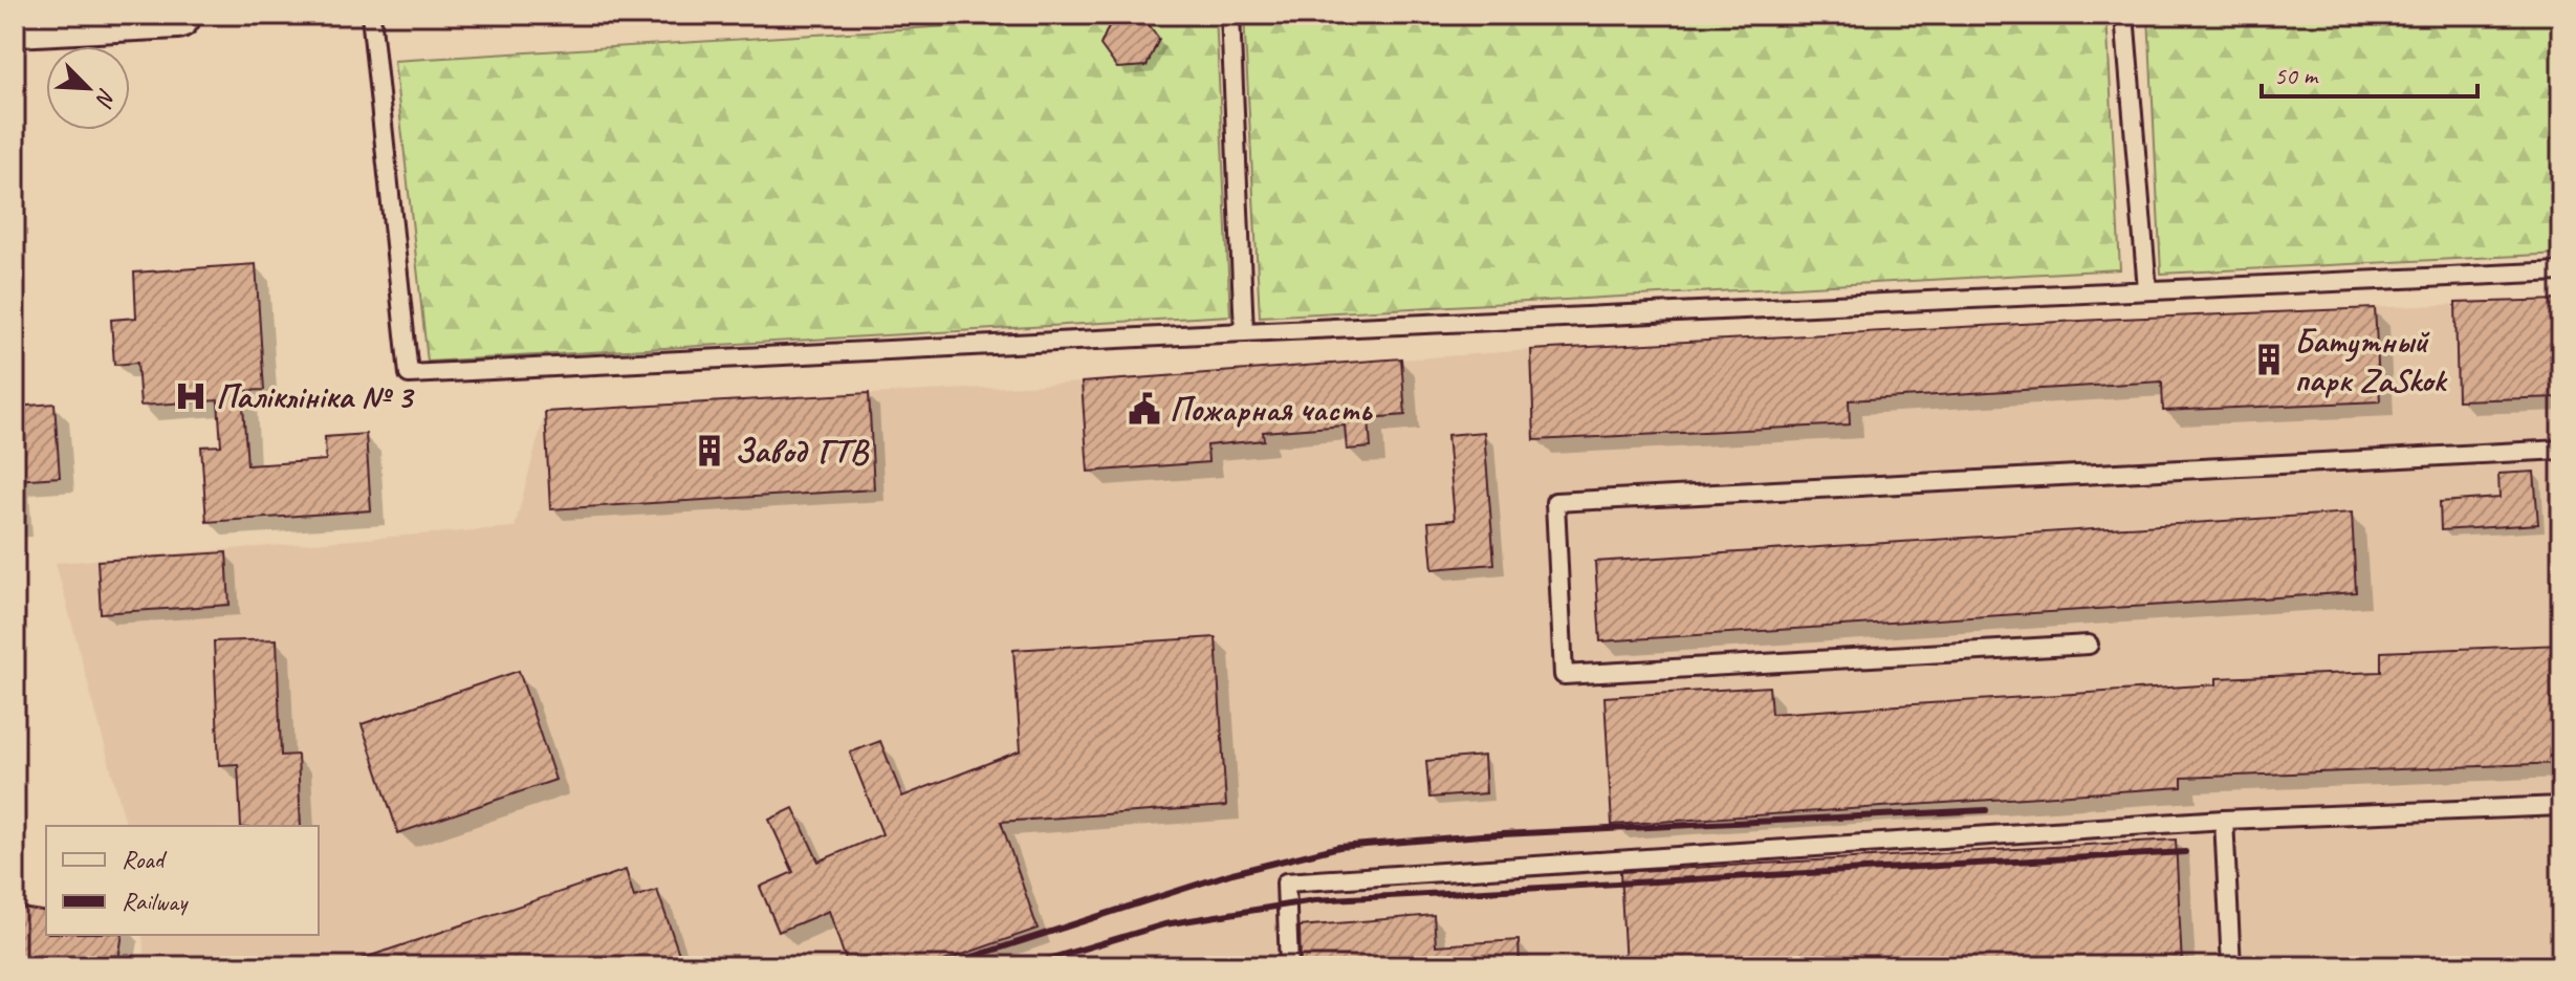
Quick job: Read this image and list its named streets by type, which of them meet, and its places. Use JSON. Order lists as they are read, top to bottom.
{
  "places": {
    "building": ["Батутный парк ZaSkok", "Завод ГТВ"],
    "hospital": ["Паліклініка № 3"],
    "public building": ["Пожарная часть"]
  },
  "legend": ["Road", "Railway"],
  "scale_bar": "50 m",
  "north": "bottom right"
}
